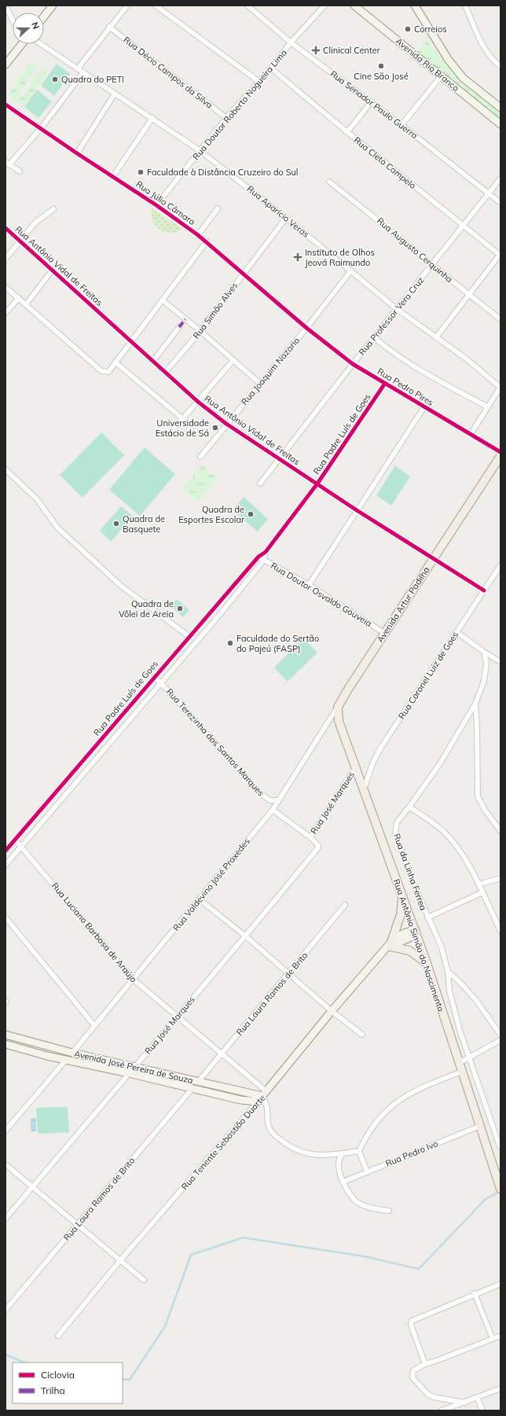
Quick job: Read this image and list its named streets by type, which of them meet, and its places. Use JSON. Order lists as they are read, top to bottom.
{
  "streets": {
    "main road": ["Avenida Artur Padilha", "Rua Antônio Simão do Nascimento"],
    "street": [
      "Avenida Rio Branco",
      "Rua Décio Campos da Silva",
      "Rua Doutor Roberto Nogueira Lima",
      "Rua Senador Paulo Guerra",
      "Rua Cleto Campelo",
      "Rua Júlio Câmara",
      "Rua Aparício Veras",
      "Rua Augusto Cerquinha",
      "Rua Antônio Vidal de Freitas",
      "Rua Simão Alves",
      "Rua Professor Vera Cruz",
      "Rua Joaquim Nazario",
      "Rua Pedro Pires",
      "Rua Padre Luís de Goes",
      "Rua Doutor Osvaldo Gouveia",
      "Rua Coronel Luiz de Goes",
      "Rua Terezinha dos Santos Marques",
      "Rua José Marques",
      "Rua da Linha Ferrea",
      "Rua Valdevino José Praxedes",
      "Rua Luciano Barbosa de Araújo",
      "Rua Laura Ramos de Brito",
      "Avenida José Pereira de Souza",
      "Rua Tenente Sebastião Duarte",
      "Rua Pedro Ivo"
    ]
  },
  "crossings": [
    ["Rua Décio Campos da Silva", "Rua Doutor Roberto Nogueira Lima"],
    ["Rua Doutor Roberto Nogueira Lima", "Rua Senador Paulo Guerra"],
    ["Rua Doutor Roberto Nogueira Lima", "Rua Cleto Campelo"],
    ["Rua Doutor Roberto Nogueira Lima", "Rua Júlio Câmara"],
    ["Rua Doutor Roberto Nogueira Lima", "Rua Aparício Veras"],
    ["Rua Senador Paulo Guerra", "Rua Professor Vera Cruz"],
    ["Rua Cleto Campelo", "Rua Professor Vera Cruz"],
    ["Rua Júlio Câmara", "Rua Simão Alves"],
    ["Rua Júlio Câmara", "Rua Joaquim Nazario"],
    ["Rua Júlio Câmara", "Rua Pedro Pires"],
    ["Rua Aparício Veras", "Rua Simão Alves"],
    ["Rua Aparício Veras", "Rua Professor Vera Cruz"],
    ["Rua Aparício Veras", "Rua Joaquim Nazario"],
    ["Rua Augusto Cerquinha", "Rua Professor Vera Cruz"],
    ["Rua Antônio Vidal de Freitas", "Rua Simão Alves"],
    ["Rua Antônio Vidal de Freitas", "Rua Professor Vera Cruz"],
    ["Rua Antônio Vidal de Freitas", "Rua Joaquim Nazario"],
    ["Rua Antônio Vidal de Freitas", "Rua Padre Luís de Goes"],
    ["Rua Antônio Vidal de Freitas", "Avenida Artur Padilha"],
    ["Rua Antônio Vidal de Freitas", "Rua Coronel Luiz de Goes"],
    ["Rua Professor Vera Cruz", "Rua Pedro Pires"],
    ["Rua Joaquim Nazario", "Rua Pedro Pires"],
    ["Rua Pedro Pires", "Rua Padre Luís de Goes"],
    ["Rua Padre Luís de Goes", "Rua Doutor Osvaldo Gouveia"],
    ["Rua Padre Luís de Goes", "Rua Terezinha dos Santos Marques"],
    ["Rua Padre Luís de Goes", "Rua Luciano Barbosa de Araújo"],
    ["Rua Doutor Osvaldo Gouveia", "Avenida Artur Padilha"],
    ["Avenida Artur Padilha", "Rua Valdevino José Praxedes"],
    ["Avenida Artur Padilha", "Rua Antônio Simão do Nascimento"],
    ["Rua Coronel Luiz de Goes", "Rua Antônio Simão do Nascimento"],
    ["Rua Terezinha dos Santos Marques", "Rua Valdevino José Praxedes"],
    ["Rua José Marques", "Rua Luciano Barbosa de Araújo"],
    ["Rua José Marques", "Rua Antônio Simão do Nascimento"],
    ["Rua José Marques", "Avenida José Pereira de Souza"],
    ["Rua Valdevino José Praxedes", "Rua Luciano Barbosa de Araújo"],
    ["Rua Valdevino José Praxedes", "Rua Antônio Simão do Nascimento"],
    ["Rua Valdevino José Praxedes", "Avenida José Pereira de Souza"],
    ["Rua Luciano Barbosa de Araújo", "Rua Laura Ramos de Brito"],
    ["Rua Luciano Barbosa de Araújo", "Avenida José Pereira de Souza"],
    ["Rua Luciano Barbosa de Araújo", "Rua Tenente Sebastião Duarte"],
    ["Rua Antônio Simão do Nascimento", "Rua Tenente Sebastião Duarte"],
    ["Rua Antônio Simão do Nascimento", "Rua Pedro Ivo"],
    ["Rua Laura Ramos de Brito", "Avenida José Pereira de Souza"],
    ["Avenida José Pereira de Souza", "Rua Tenente Sebastião Duarte"]
  ],
  "places": {
    "other": [
      "Correios",
      "Cine São José",
      "Quadra do PETI",
      "Faculdade à Distância Cruzeiro do Sul",
      "Universidade Estácio de Sá",
      "Quadra de Esportes Escolar",
      "Quadra de Basquete",
      "Quadra de Vôlei de Areia",
      "Faculdade do Sertão do Pajeú (FASP)"
    ],
    "health": ["Clinical Center", "Instituto de Olhos Jeová Raimundo"]
  },
  "legend": ["Ciclovia", "Trilha"],
  "north": "right"
}
